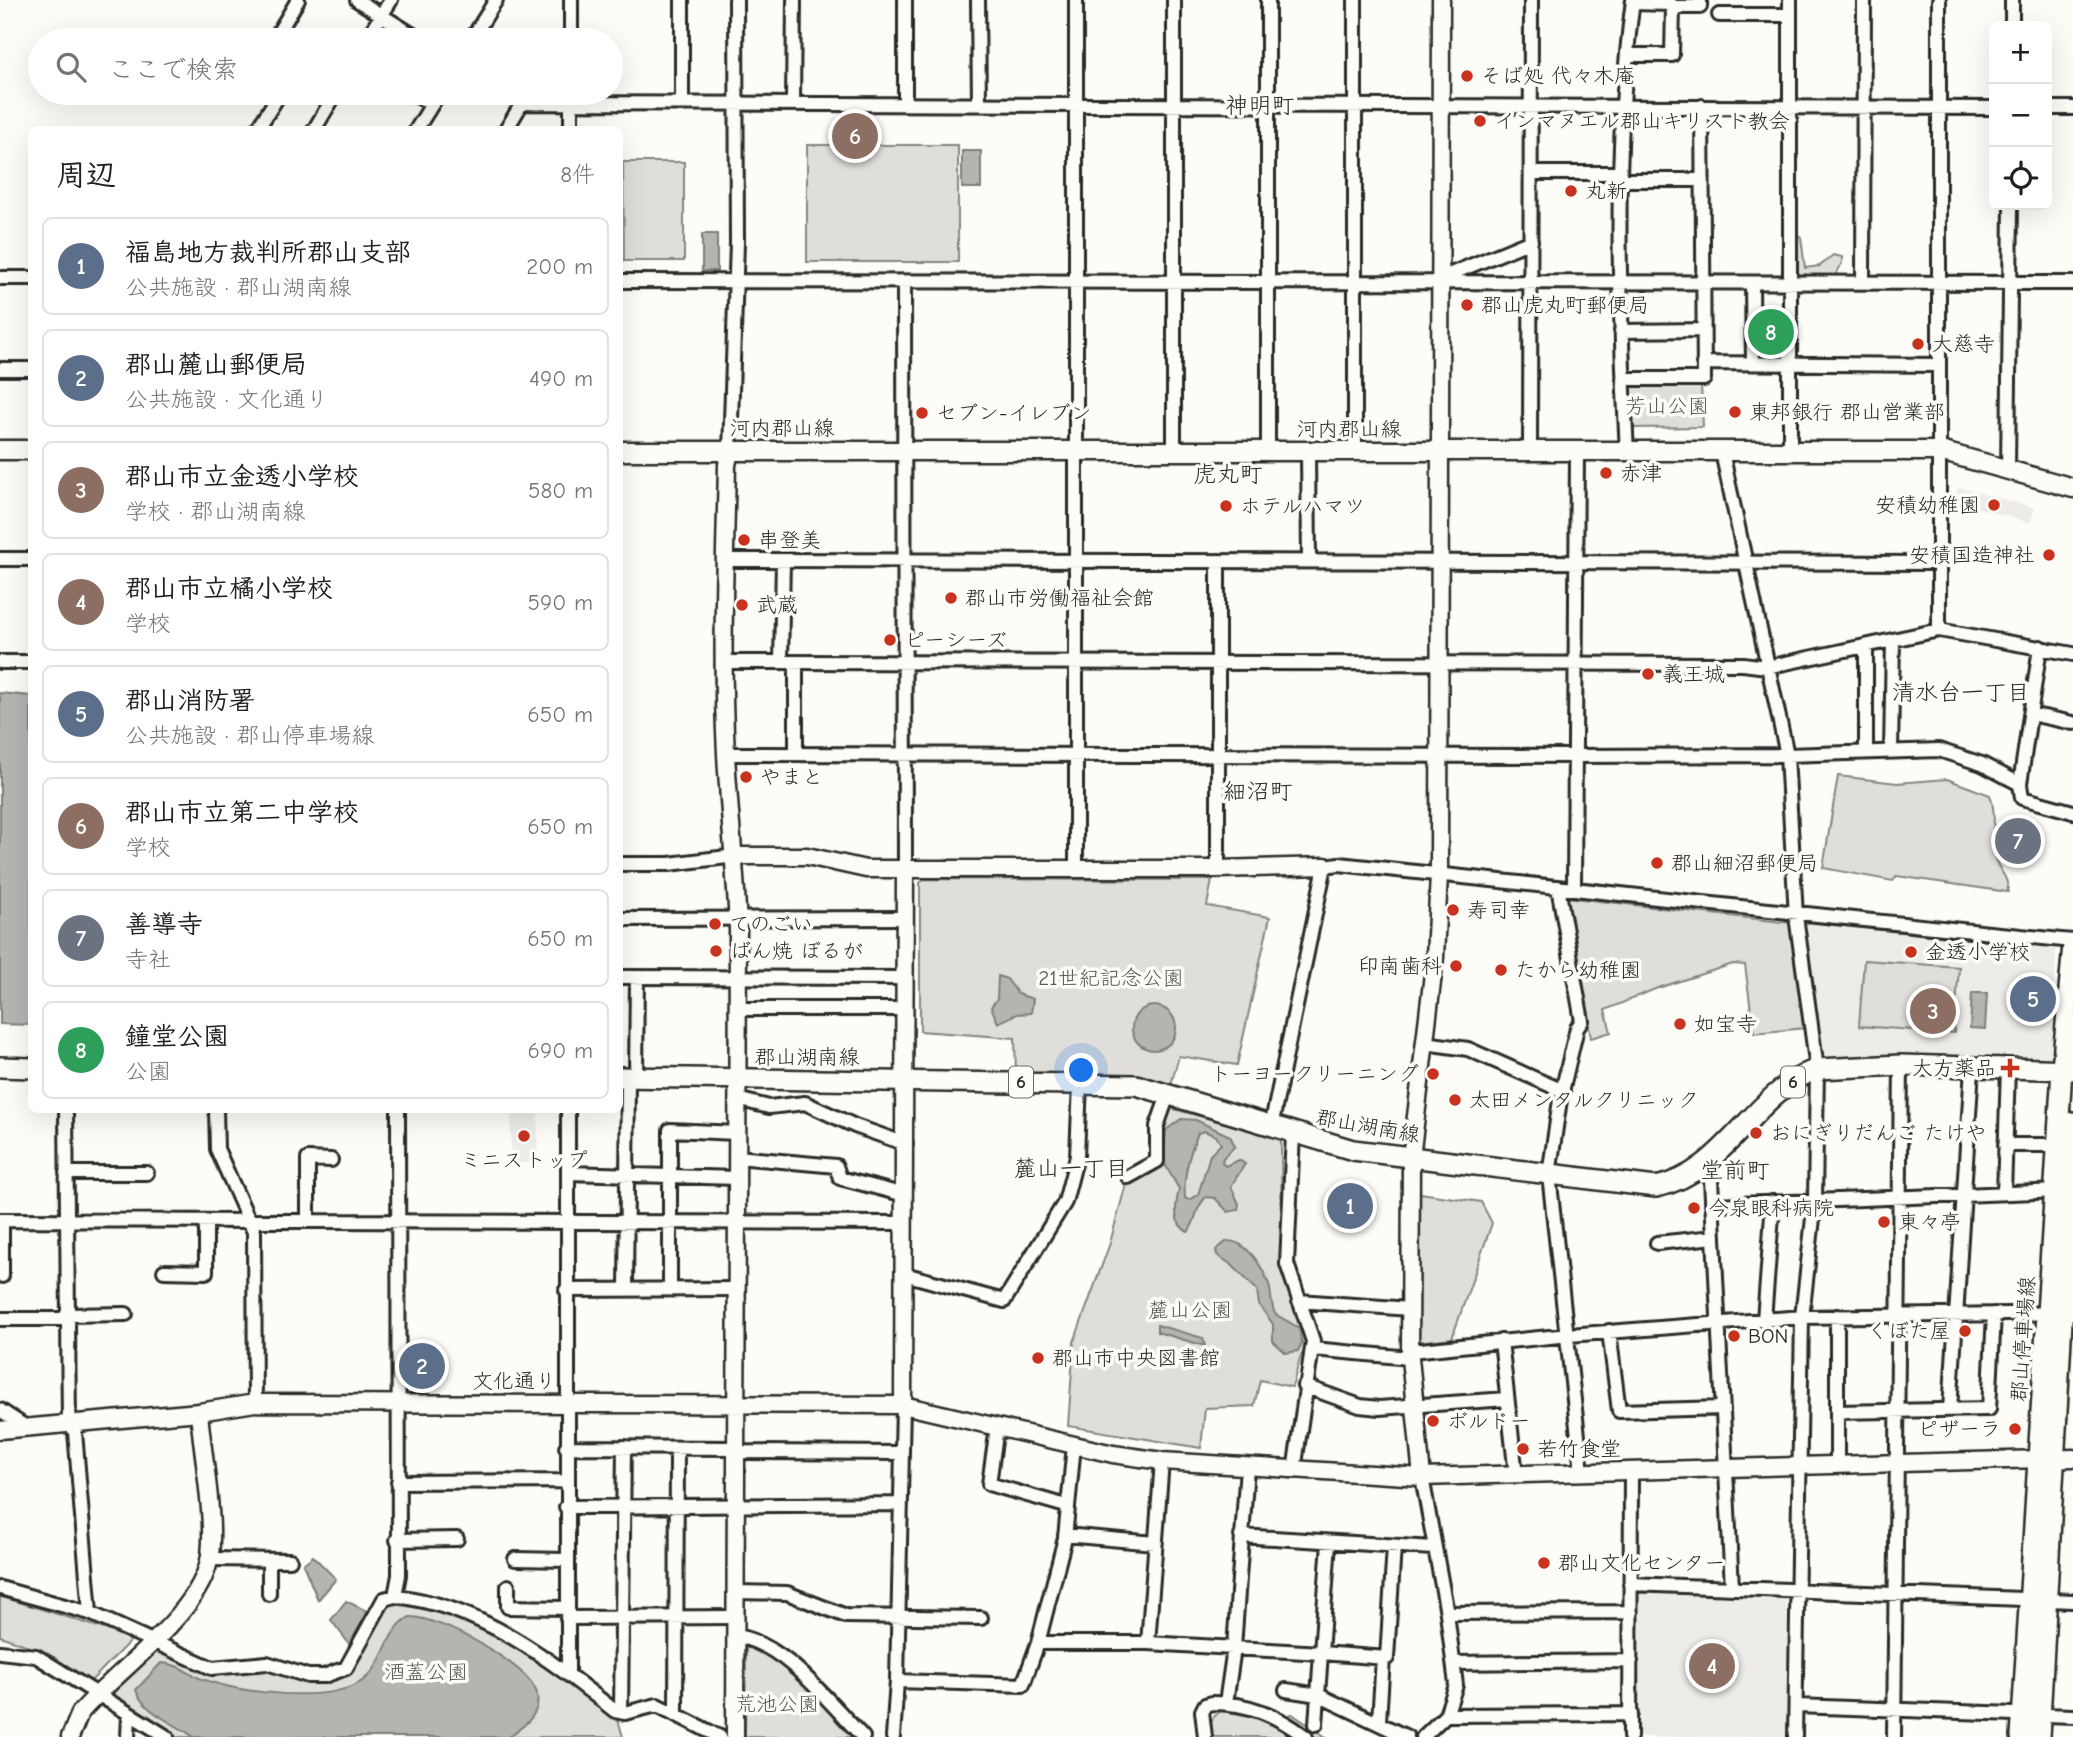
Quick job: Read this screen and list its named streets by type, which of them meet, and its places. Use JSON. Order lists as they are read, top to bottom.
{
  "streets": {
    "main road": [
      "河内郡山線",
      "郡山湖南線",
      "6",
      "郡山停車場線"
    ],
    "street": ["文化通り"]
  },
  "crossings": [
    ["郡山湖南線", "郡山停車場線"],
    ["郡山停車場線", "文化通り"]
  ],
  "districts": [
    "神明町",
    "虎丸町",
    "清水台一丁目",
    "細沼町",
    "麓山一丁目",
    "堂前町"
  ],
  "parks": [
    "芳山公園",
    "21世紀記念公園",
    "麓山公園",
    "酒蓋公園",
    "荒池公園"
  ],
  "places": {
    "other": [
      "そば処 代々木庵",
      "インマヌエル郡山キリスト教会",
      "丸新",
      "郡山虎丸町郵便局",
      "大慈寺",
      "東邦銀行 郡山営業部",
      "セブン-イレブン",
      "赤津",
      "安積幼稚園",
      "ホテルハマツ",
      "串登美",
      "安積国造神社",
      "郡山市労働福祉会館",
      "武蔵",
      "ピーシーズ",
      "義王城",
      "やまと",
      "郡山細沼郵便局",
      "寿司幸",
      "てのごい",
      "ばん焼 ぼるが",
      "金透小学校",
      "印南歯科",
      "たから幼稚園",
      "如宝寺",
      "トーヨークリーニング",
      "太田メンタルクリニック",
      "おにぎりだんご たけや",
      "ミニストップ",
      "今泉眼科病院",
      "東々亭",
      "くぼた屋",
      "BON",
      "郡山市中央図書館",
      "ボルドー",
      "ピザーラ",
      "若竹食堂",
      "郡山文化センター"
    ],
    "health": ["大方薬品"]
  },
  "page": {
    "map_buttons": ["+", "−"],
    "search": "ここで検索",
    "pins": [
      "6",
      "8",
      "7",
      "5",
      "3",
      "1",
      "2",
      "4"
    ],
    "heading": ["周辺", "8件"],
    "list": [
      {
        "mark": "1",
        "name": "福島地方裁判所郡山支部",
        "note": "公共施設 · 郡山湖南線",
        "value": "200 m"
      },
      {
        "mark": "2",
        "name": "郡山麓山郵便局",
        "note": "公共施設 · 文化通り",
        "value": "490 m"
      },
      {
        "mark": "3",
        "name": "郡山市立金透小学校",
        "note": "学校 · 郡山湖南線",
        "value": "580 m"
      },
      {
        "mark": "4",
        "name": "郡山市立橘小学校",
        "note": "学校",
        "value": "590 m"
      },
      {
        "mark": "5",
        "name": "郡山消防署",
        "note": "公共施設 · 郡山停車場線",
        "value": "650 m"
      },
      {
        "mark": "6",
        "name": "郡山市立第二中学校",
        "note": "学校",
        "value": "650 m"
      },
      {
        "mark": "7",
        "name": "善導寺",
        "note": "寺社",
        "value": "650 m"
      },
      {
        "mark": "8",
        "name": "鐘堂公園",
        "note": "公園",
        "value": "690 m"
      }
    ]
  }
}
